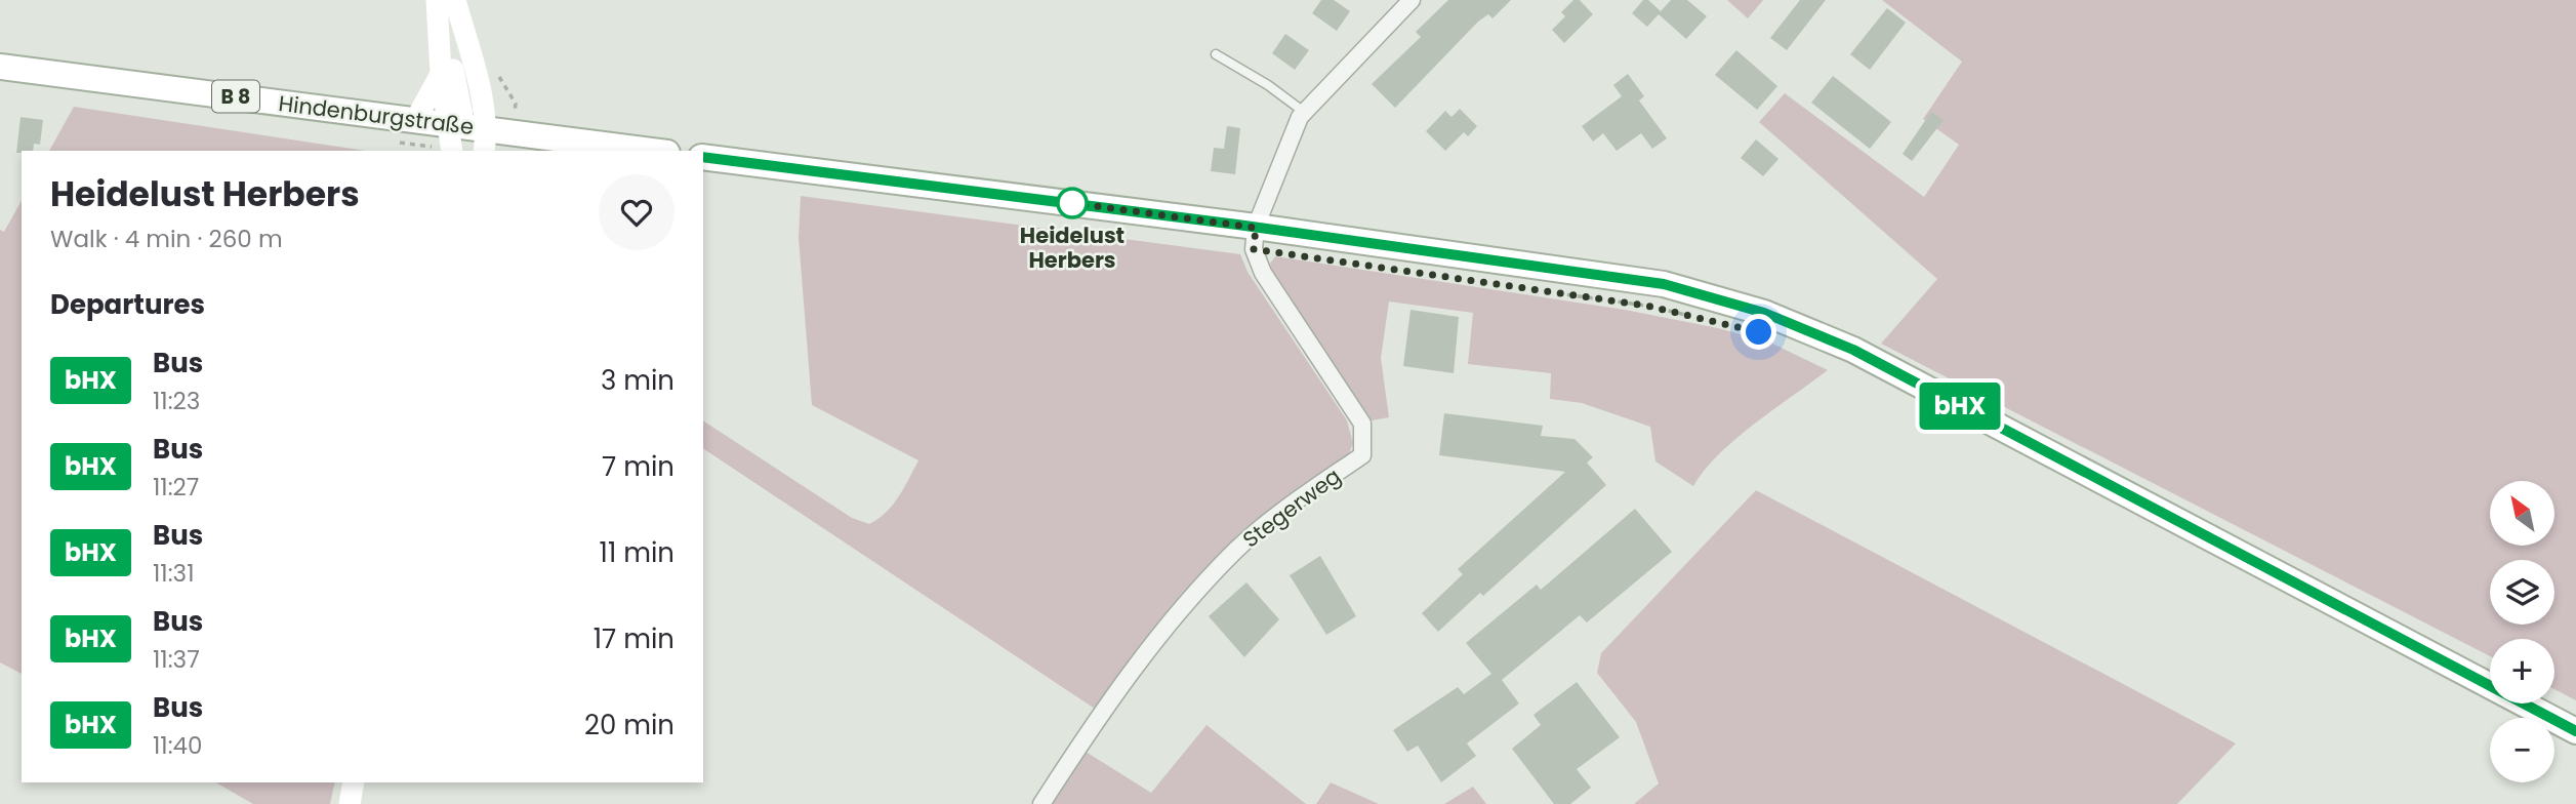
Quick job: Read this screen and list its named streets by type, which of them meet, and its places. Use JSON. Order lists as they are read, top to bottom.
{
  "streets": {
    "main road": ["B 8", "Hindenburgstraße"],
    "street": ["Stegerweg"]
  },
  "places": ["Heidelust Herbers"],
  "lines": ["bus line bHX"],
  "north": "top left",
  "page": {
    "on_map": "bHX",
    "heading": [
      ["Heidelust Herbers", "Walk · 4 min · 260 m"],
      "Departures"
    ],
    "list": [
      {
        "mark": "bHX",
        "name": "Bus",
        "note": "11:23",
        "value": "3 min"
      },
      {
        "mark": "bHX",
        "name": "Bus",
        "note": "11:27",
        "value": "7 min"
      },
      {
        "mark": "bHX",
        "name": "Bus",
        "note": "11:31",
        "value": "11 min"
      },
      {
        "mark": "bHX",
        "name": "Bus",
        "note": "11:37",
        "value": "17 min"
      },
      {
        "mark": "bHX",
        "name": "Bus",
        "note": "11:40",
        "value": "20 min"
      }
    ],
    "map_buttons": ["+", "−"]
  }
}
